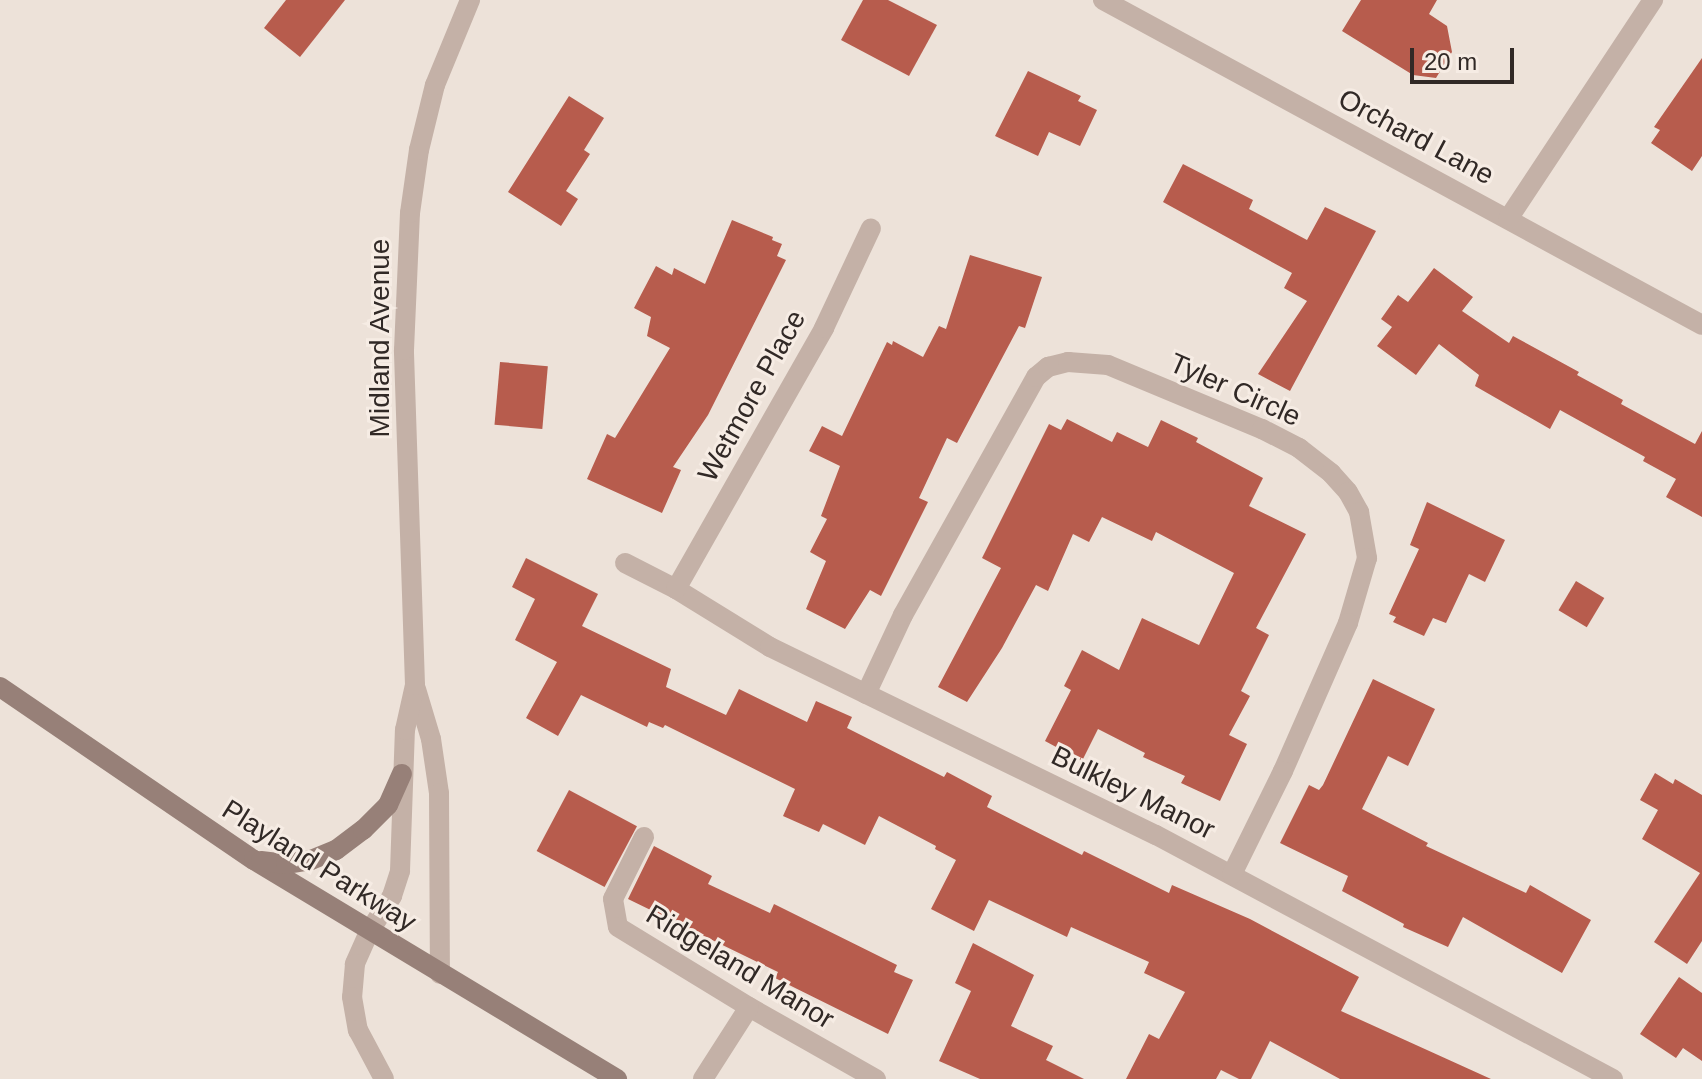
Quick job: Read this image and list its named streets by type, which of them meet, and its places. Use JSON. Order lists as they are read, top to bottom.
{
  "streets": {
    "main road": ["Playland Parkway"],
    "street": [
      "Orchard Lane",
      "Midland Avenue",
      "Tyler Circle",
      "Wetmore Place",
      "Bulkley Manor",
      "Ridgeland Manor"
    ]
  },
  "crossings": [
    ["Midland Avenue", "Playland Parkway"],
    ["Tyler Circle", "Bulkley Manor"],
    ["Wetmore Place", "Bulkley Manor"]
  ],
  "scale_bar": "20 m"
}
